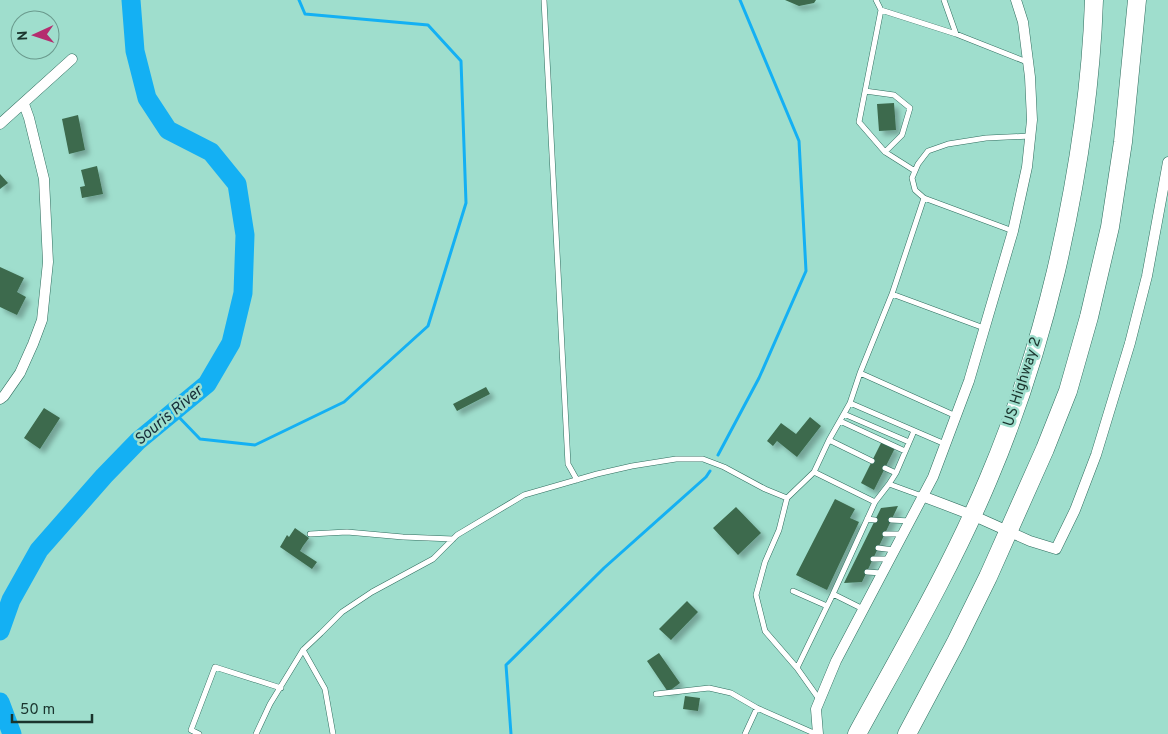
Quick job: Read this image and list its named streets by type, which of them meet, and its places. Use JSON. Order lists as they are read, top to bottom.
{
  "streets": {
    "highway": ["US Highway 2"]
  },
  "water": ["Souris River"],
  "scale_bar": "50 m",
  "north": "left"
}
